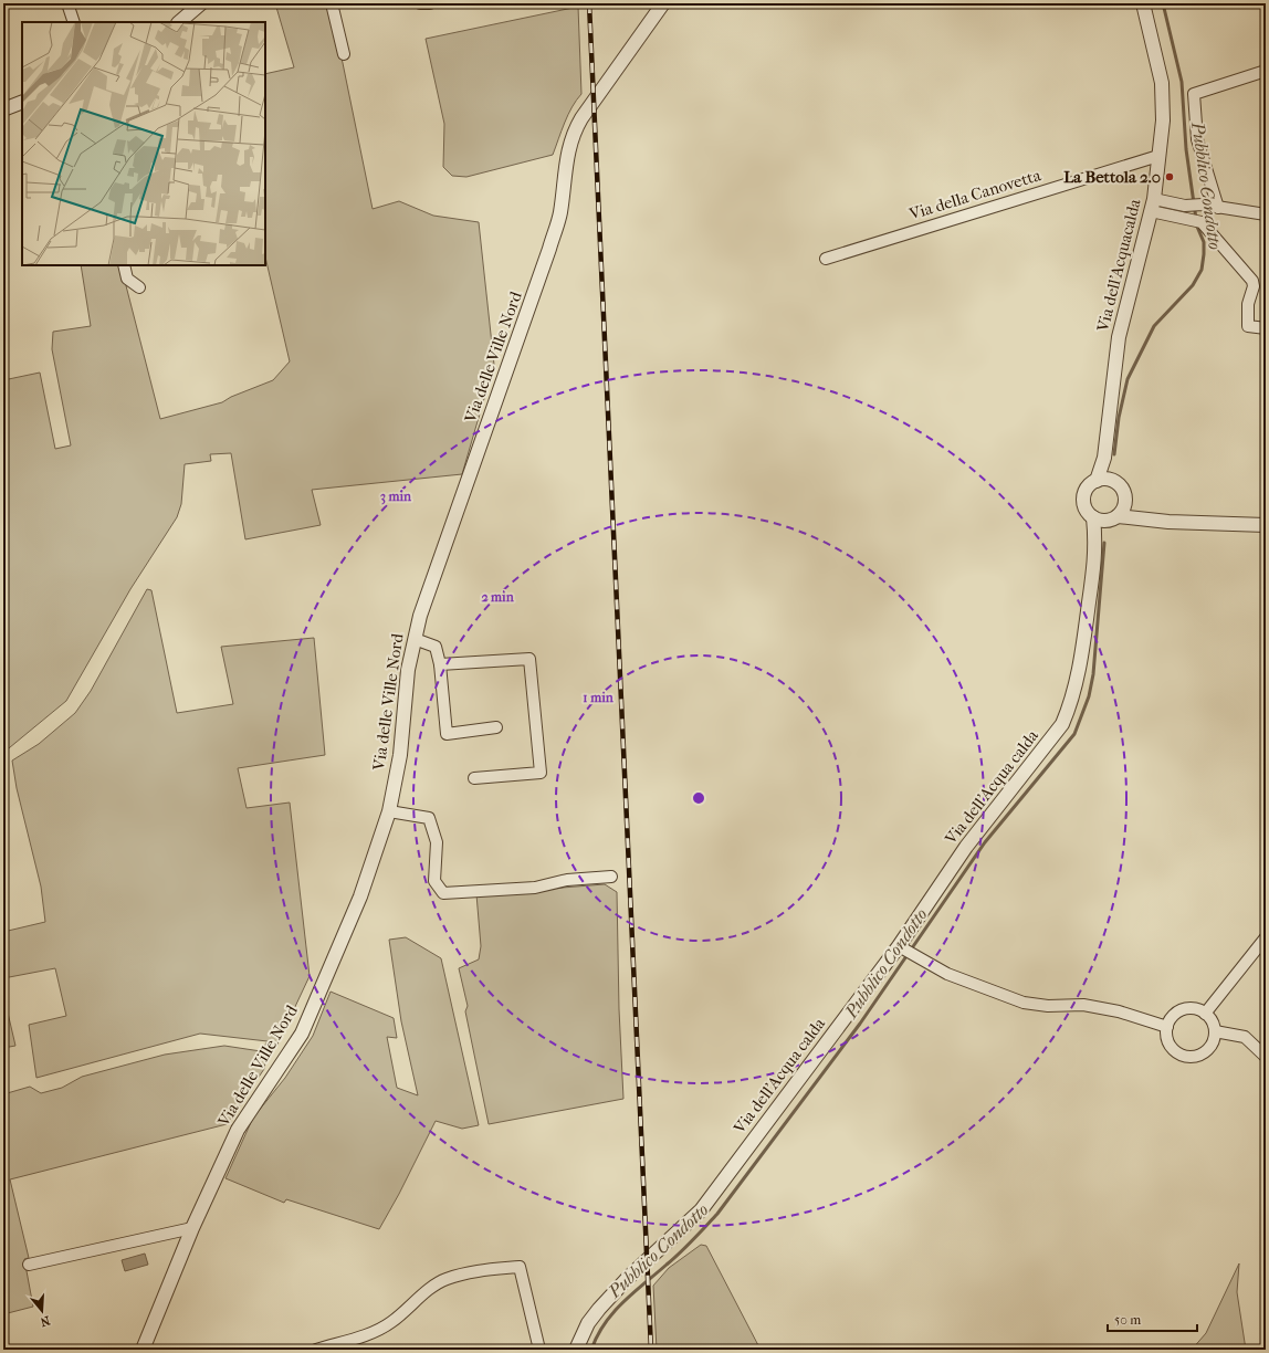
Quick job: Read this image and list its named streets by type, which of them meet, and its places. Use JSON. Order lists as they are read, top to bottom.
{
  "streets": {
    "street": [
      "Via della Canovetta",
      "Via dell'Acquacalda",
      "Via delle Ville Nord",
      "Via dell'Acqua calda"
    ]
  },
  "crossings": [
    ["Via della Canovetta", "Via dell'Acquacalda"],
    ["Via dell'Acquacalda", "Via dell'Acqua calda"]
  ],
  "water": ["Pubblico Condotto"],
  "places": ["La Bettola 2.0"],
  "scale_bar": "50 m",
  "north": "bottom",
  "rings": ["3 min", "2 min", "1 min"]
}
